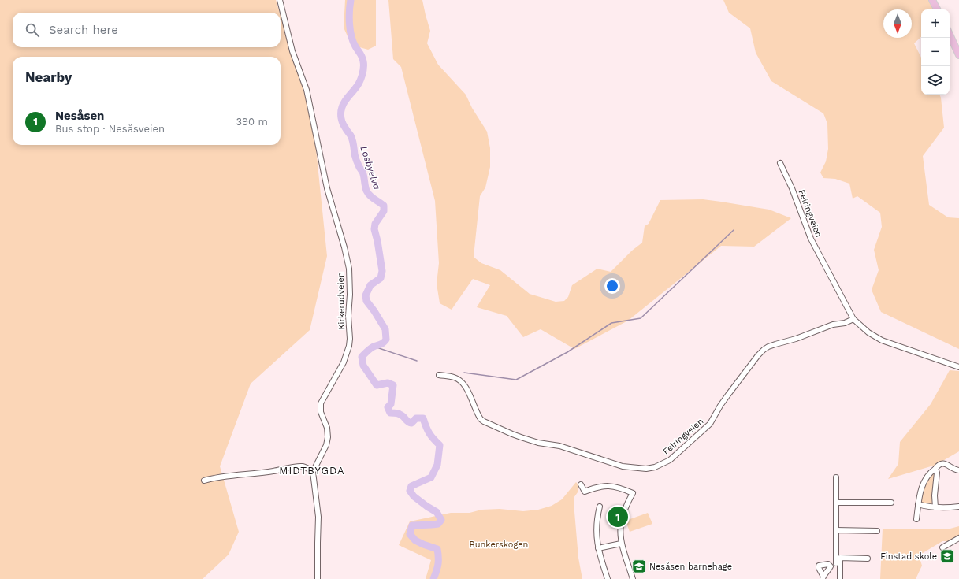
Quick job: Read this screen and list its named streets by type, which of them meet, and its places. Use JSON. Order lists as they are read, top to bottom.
{
  "streets": {
    "street": ["Feiringveien", "Kirkerudveien"]
  },
  "districts": ["MIDTBYGDA"],
  "water": ["Losbyelva"],
  "parks": ["Bunkerskogen"],
  "places": {
    "school or university": ["Finstad skole", "Nesåsen barnehage"]
  },
  "north": "bottom",
  "page": {
    "map_buttons": ["+", "−"],
    "search": "Search here",
    "heading": "Nearby",
    "list": [
      {
        "mark": "1",
        "name": "Nesåsen",
        "note": "Bus stop · Nesåsveien",
        "value": "390 m"
      }
    ],
    "pins": "1"
  }
}
